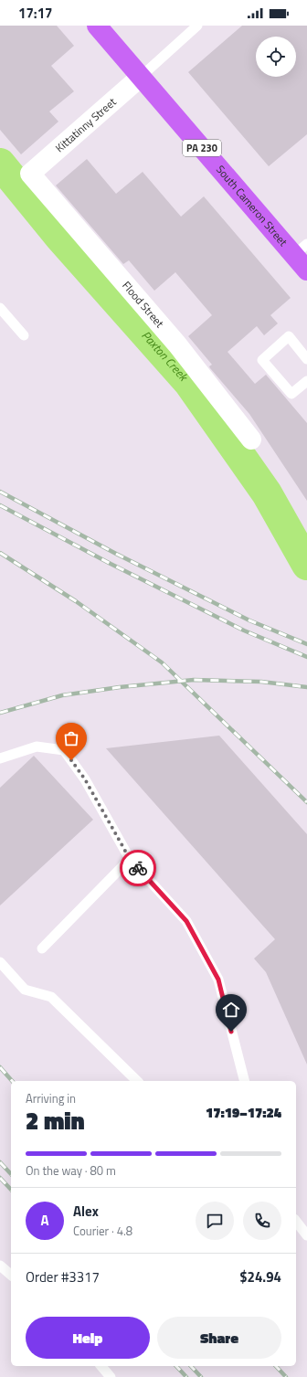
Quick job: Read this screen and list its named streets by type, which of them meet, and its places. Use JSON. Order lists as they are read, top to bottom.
{
  "streets": {
    "highway": ["PA 230", "South Cameron Street"],
    "street": ["Kittatinny Street", "Flood Street"]
  },
  "crossings": [
    ["Kittatinny Street", "South Cameron Street"],
    ["Kittatinny Street", "Flood Street"]
  ],
  "water": ["Paxton Creek"],
  "page": {
    "status": "17:17",
    "heading": ["2 min", "Arriving in", "17:19–17:24"],
    "panel": [
      "Alex",
      "Courier · 4.8",
      "Order #3317",
      "$24.94"
    ],
    "bar": "On the way · 80 m",
    "round": "A",
    "buttons": ["Help", "Share"]
  }
}
